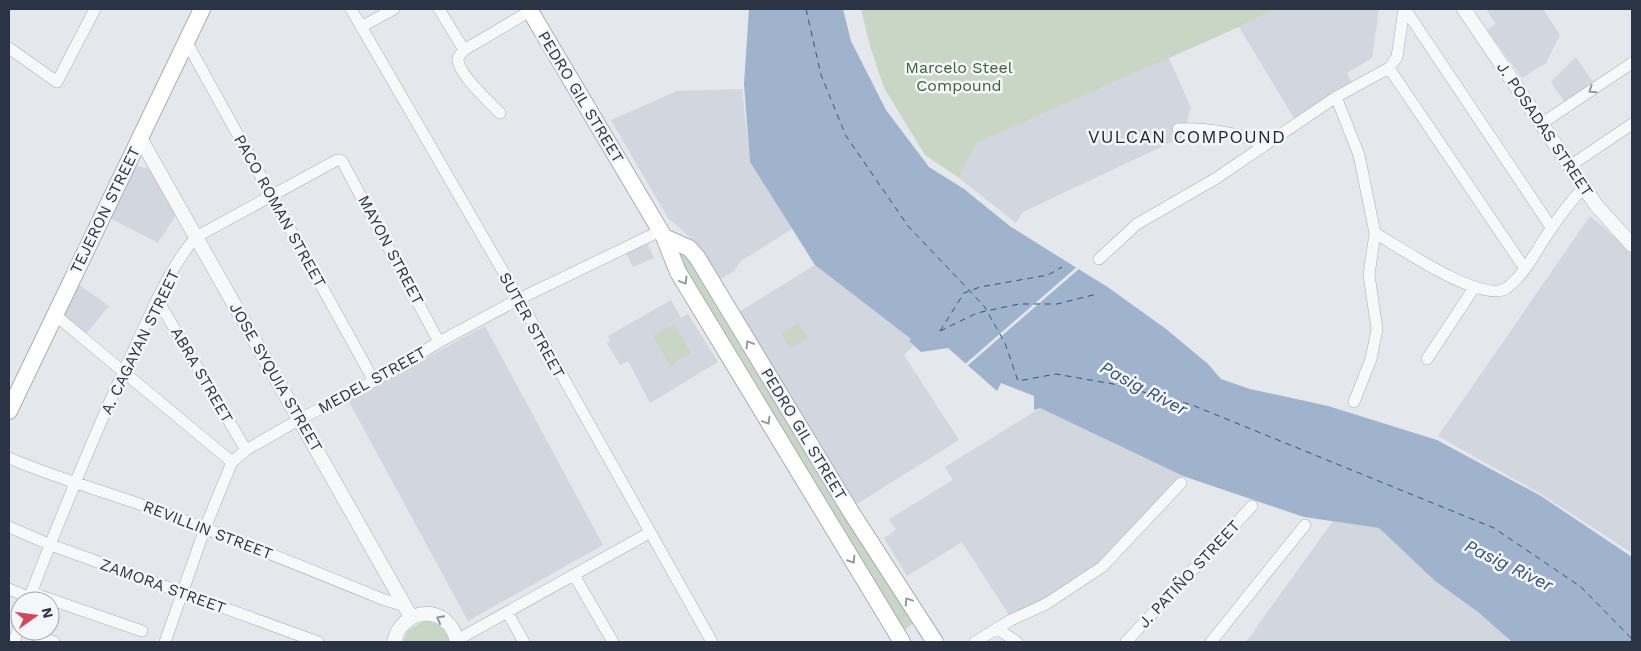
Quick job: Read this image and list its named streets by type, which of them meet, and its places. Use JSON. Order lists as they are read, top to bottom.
{
  "streets": {
    "main road": ["PEDRO GIL STREET", "TEJERON STREET"],
    "street": [
      "J. POSADAS STREET",
      "PACO ROMAN STREET",
      "MAYON STREET",
      "SUTER STREET",
      "A. CAGAYAN STREET",
      "ABRA STREET",
      "JOSE SYQUIA STREET",
      "MEDEL STREET",
      "REVILLIN STREET",
      "J. PATIÑO STREET",
      "ZAMORA STREET"
    ]
  },
  "crossings": [
    ["PEDRO GIL STREET", "MEDEL STREET"],
    ["TEJERON STREET", "PACO ROMAN STREET"],
    ["TEJERON STREET", "JOSE SYQUIA STREET"],
    ["PACO ROMAN STREET", "A. CAGAYAN STREET"],
    ["PACO ROMAN STREET", "MEDEL STREET"],
    ["MAYON STREET", "A. CAGAYAN STREET"],
    ["MAYON STREET", "MEDEL STREET"],
    ["SUTER STREET", "MEDEL STREET"],
    ["A. CAGAYAN STREET", "ABRA STREET"],
    ["A. CAGAYAN STREET", "JOSE SYQUIA STREET"],
    ["A. CAGAYAN STREET", "REVILLIN STREET"],
    ["A. CAGAYAN STREET", "ZAMORA STREET"],
    ["ABRA STREET", "MEDEL STREET"],
    ["JOSE SYQUIA STREET", "MEDEL STREET"],
    ["JOSE SYQUIA STREET", "REVILLIN STREET"],
    ["MEDEL STREET", "REVILLIN STREET"],
    ["MEDEL STREET", "ZAMORA STREET"]
  ],
  "districts": ["VULCAN COMPOUND"],
  "water": ["Pasig River"],
  "parks": ["Marcelo Steel Compound"],
  "north": "right"
}
